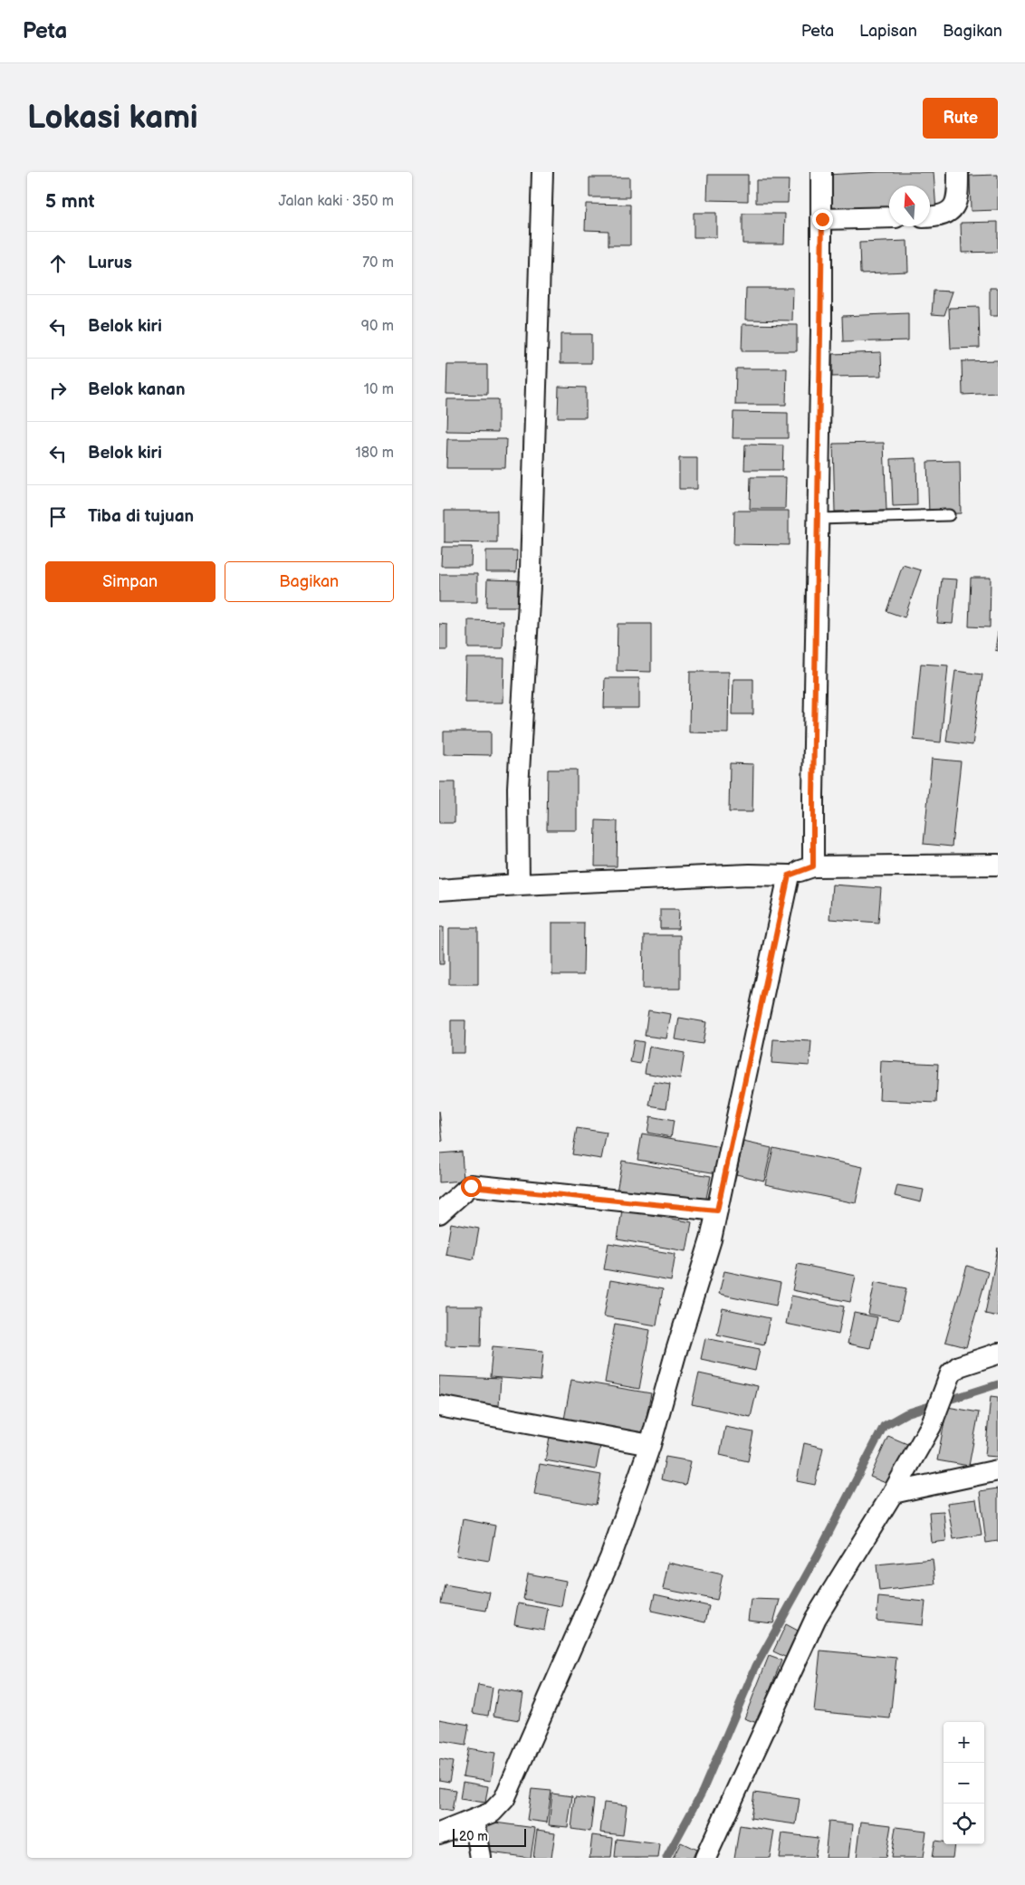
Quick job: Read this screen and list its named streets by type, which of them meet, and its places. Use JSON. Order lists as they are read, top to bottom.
{
  "scale_bar": "20 m",
  "north": "top",
  "page": {
    "header": "Peta",
    "nav": ["Peta", "Lapisan", "Bagikan"],
    "buttons": [
      "Rute",
      ["Simpan", "Bagikan"]
    ],
    "title": "Lokasi kami",
    "heading": ["5 mnt", "Jalan kaki · 350 m"],
    "list": [
      ["Lurus", "70 m"],
      ["Belok kiri", "90 m"],
      ["Belok kanan", "10 m"],
      ["Belok kiri", "180 m"],
      "Tiba di tujuan"
    ],
    "map_buttons": ["+", "−"],
    "scale": "20 m"
  }
}
